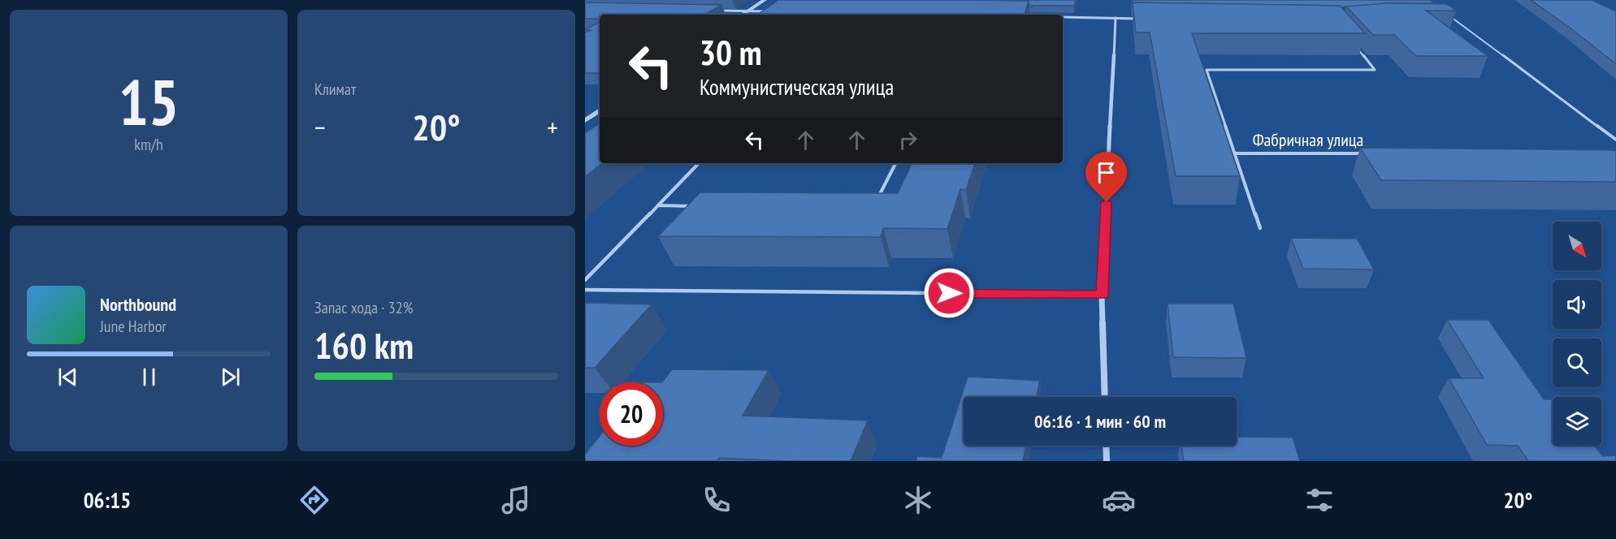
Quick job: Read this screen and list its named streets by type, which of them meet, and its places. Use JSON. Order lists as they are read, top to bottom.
{
  "streets": {
    "lane": ["Фабричная улица"]
  },
  "north": "bottom right",
  "page": {
    "tile": [
      ["15", "km/h"],
      "Климат",
      ["Запас хода · 32%", "160 km"]
    ],
    "turn": ["30 m", "Коммунистическая улица"],
    "heat": ["−", "20°", "+"],
    "song": ["Northbound", "June Harbor"],
    "limit": "20",
    "trip": "06:16 · 1 мин · 60 m",
    "tabs": ["06:15", "20°"]
  }
}
